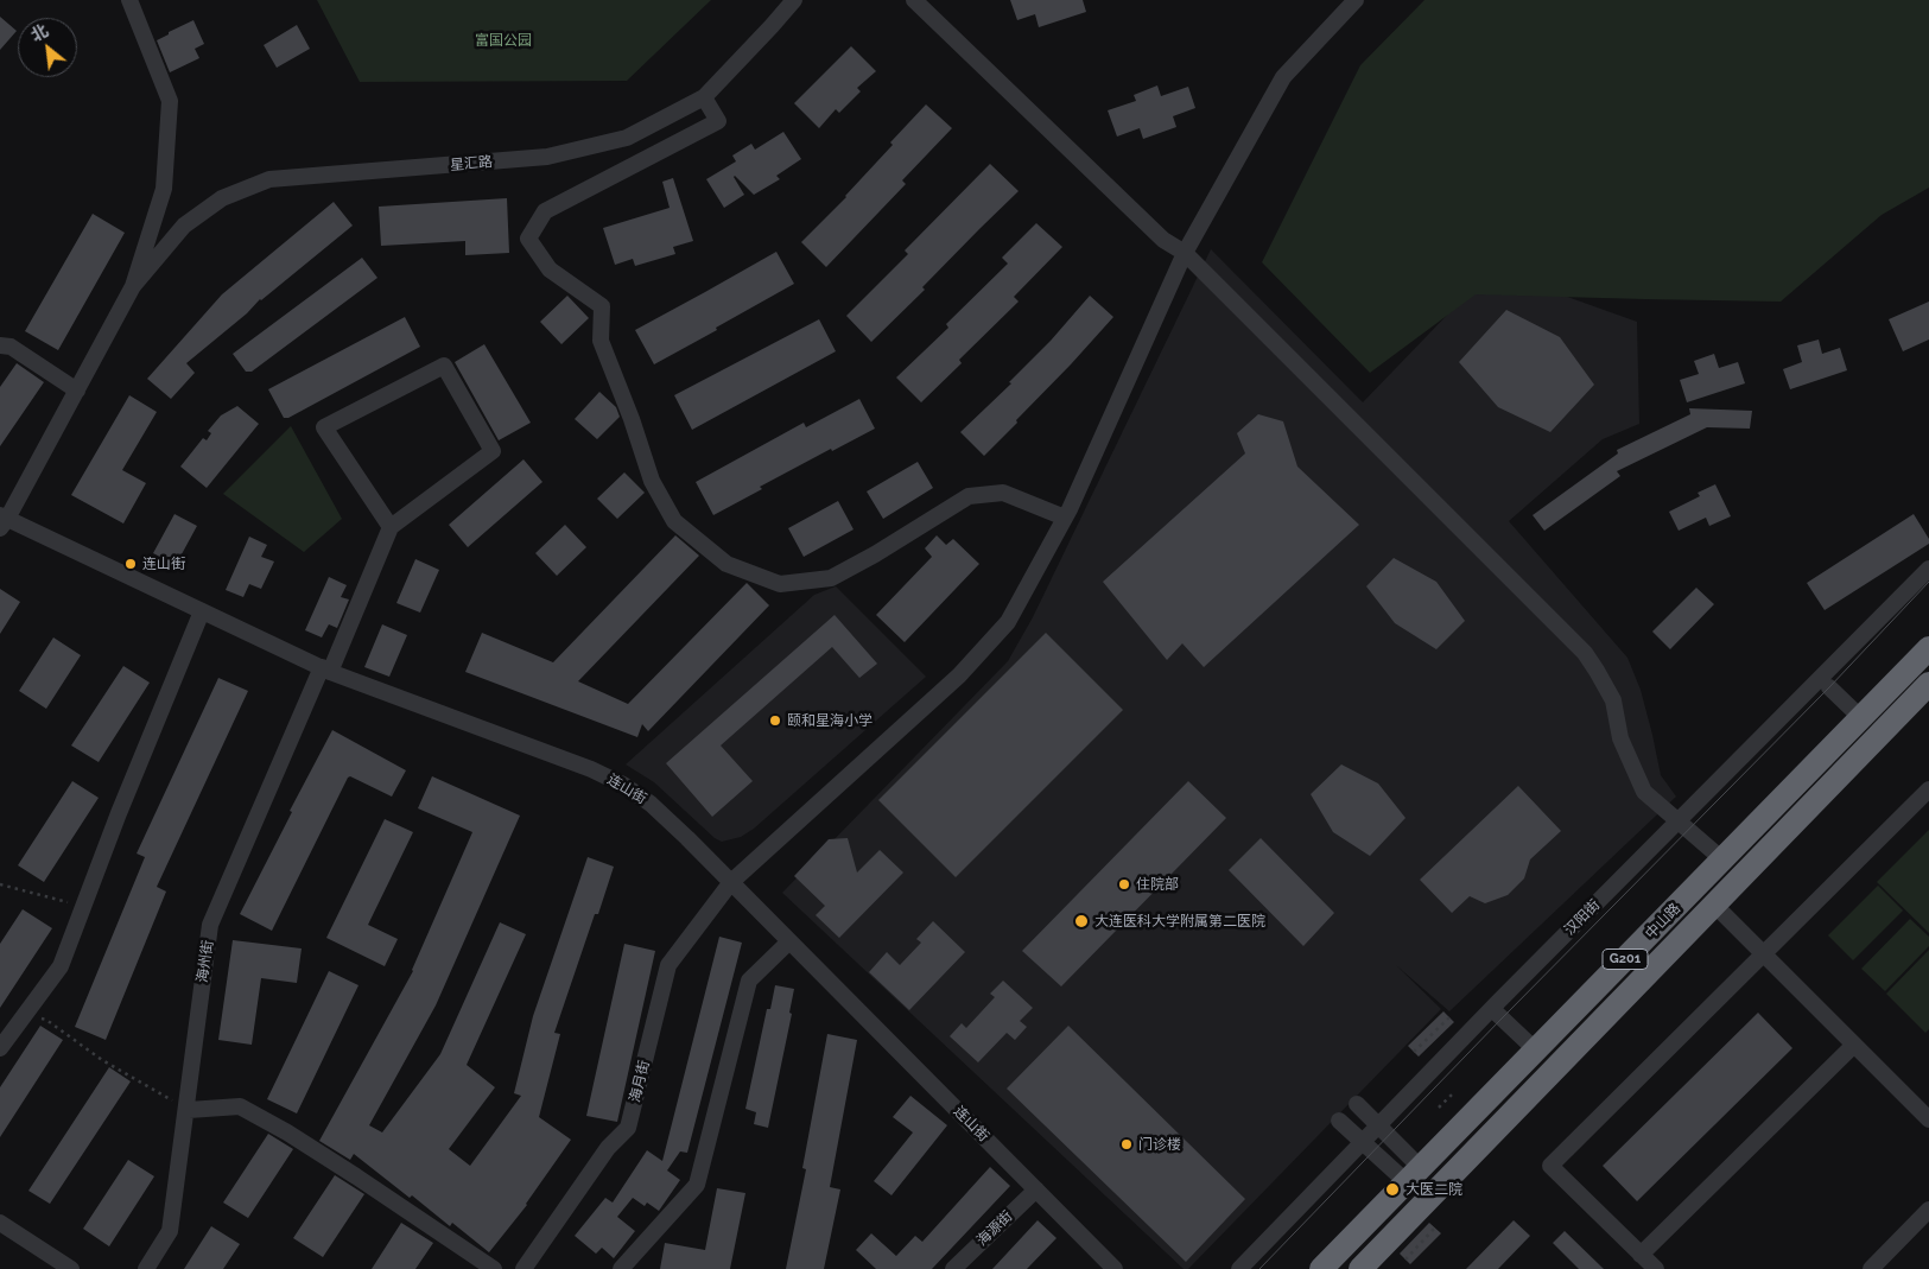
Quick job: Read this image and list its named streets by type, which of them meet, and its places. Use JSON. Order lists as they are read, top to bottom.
{
  "streets": {
    "highway": ["中山路", "G201"],
    "street": [
      "星汇路",
      "连山街",
      "汉阳街",
      "海州街",
      "海月街",
      "海源街"
    ]
  },
  "crossings": [
    ["连山街", "海州街"],
    ["连山街", "海月街"],
    ["连山街", "海源街"]
  ],
  "parks": ["富国公园"],
  "places": [
    "连山街",
    "颐和星海小学",
    "住院部",
    "大连医科大学附属第二医院",
    "门诊楼",
    "大医二院"
  ],
  "north": "top left"
}
